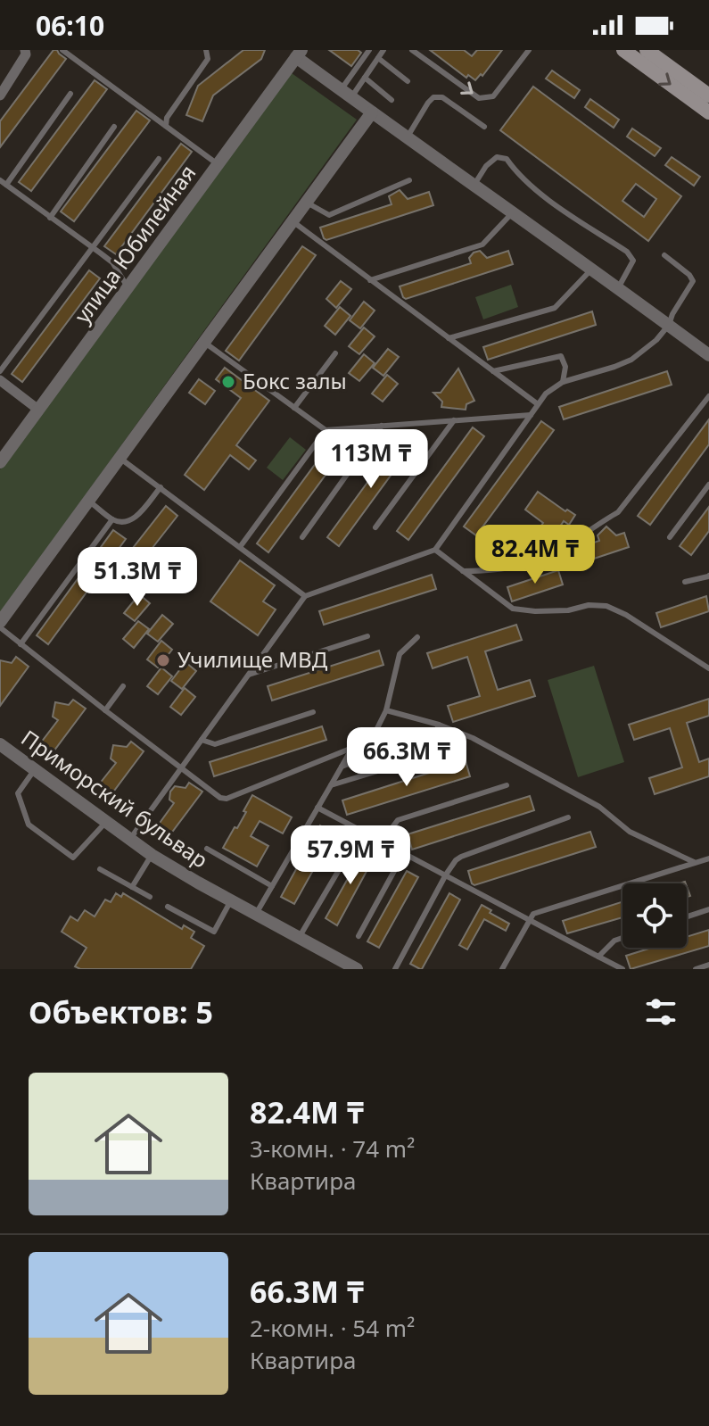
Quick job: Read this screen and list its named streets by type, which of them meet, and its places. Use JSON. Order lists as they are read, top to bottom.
{
  "streets": {
    "street": ["улица Юбилейная", "Приморский бульвар"]
  },
  "places": ["Бокс залы", "Училище МВД"],
  "page": {
    "status": "06:10",
    "price": [
      "113M ₸",
      "82.4M ₸",
      "51.3M ₸",
      "66.3M ₸",
      "57.9M ₸"
    ],
    "heading": "Объектов: 5",
    "list": [
      {
        "name": "82.4M ₸",
        "note": "3-комн. · 74 m² · Квартира"
      },
      {
        "name": "66.3M ₸",
        "note": "2-комн. · 54 m² · Квартира"
      }
    ]
  }
}
